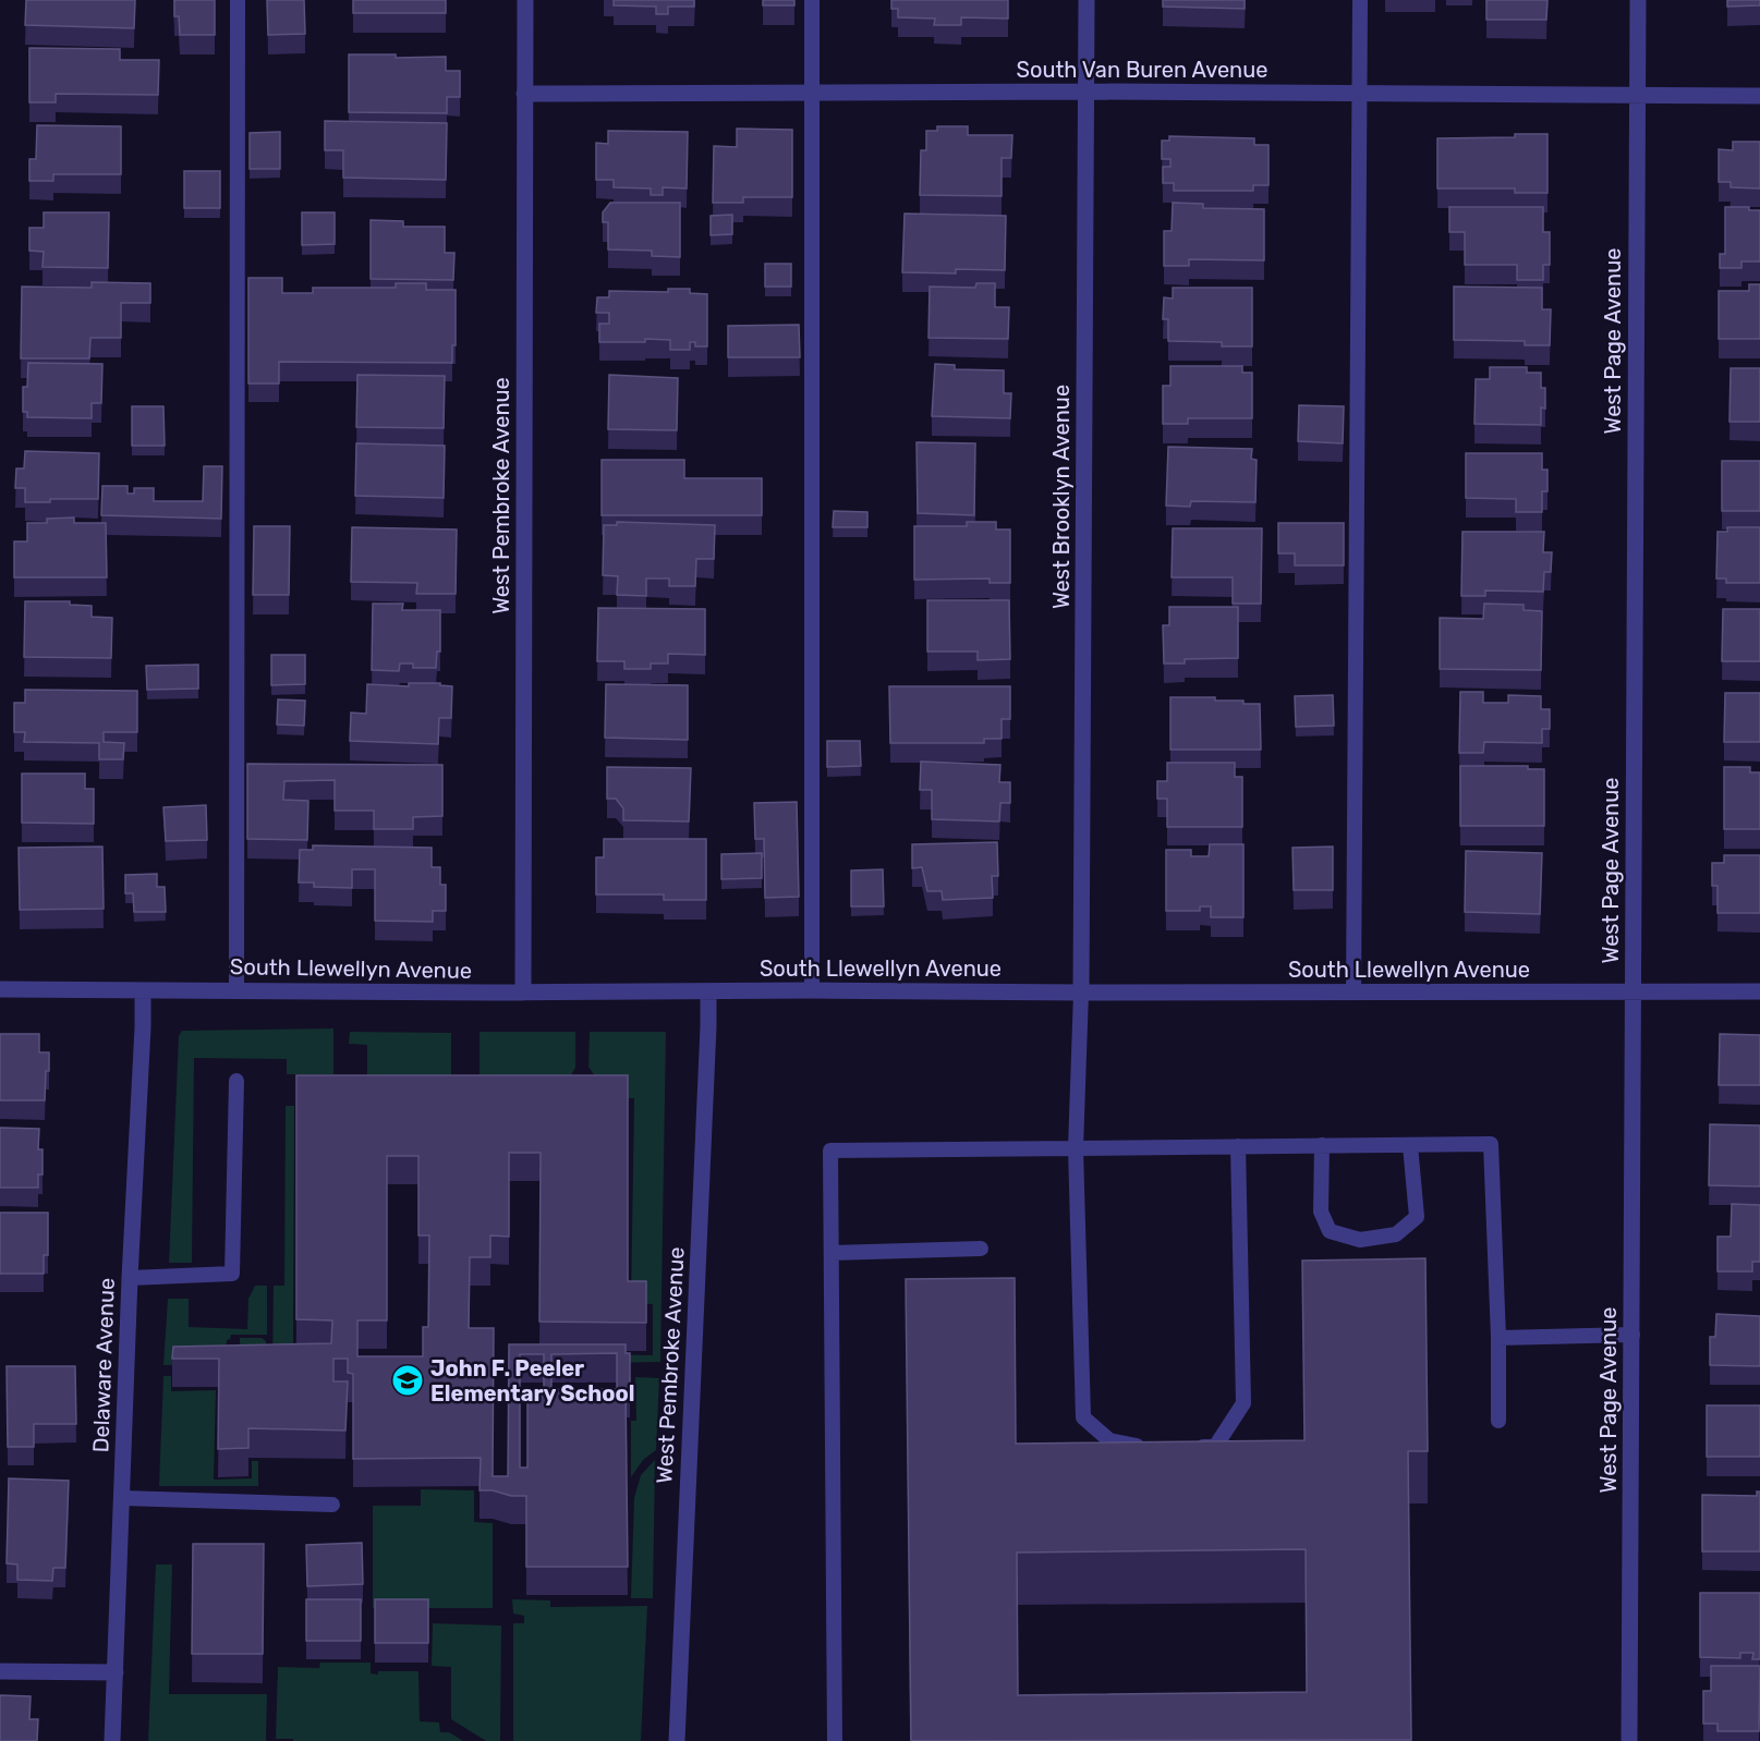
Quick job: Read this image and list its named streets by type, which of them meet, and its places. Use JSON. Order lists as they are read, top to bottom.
{
  "streets": {
    "street": [
      "South Van Buren Avenue",
      "West Page Avenue",
      "West Pembroke Avenue",
      "West Brooklyn Avenue",
      "South Llewellyn Avenue",
      "Delaware Avenue"
    ]
  },
  "crossings": [
    ["South Van Buren Avenue", "West Page Avenue"],
    ["South Van Buren Avenue", "West Pembroke Avenue"],
    ["South Van Buren Avenue", "West Brooklyn Avenue"],
    ["West Page Avenue", "South Llewellyn Avenue"],
    ["West Pembroke Avenue", "South Llewellyn Avenue"],
    ["West Brooklyn Avenue", "South Llewellyn Avenue"],
    ["South Llewellyn Avenue", "Delaware Avenue"]
  ],
  "places": {
    "school or university": ["John F. Peeler Elementary School"]
  }
}
